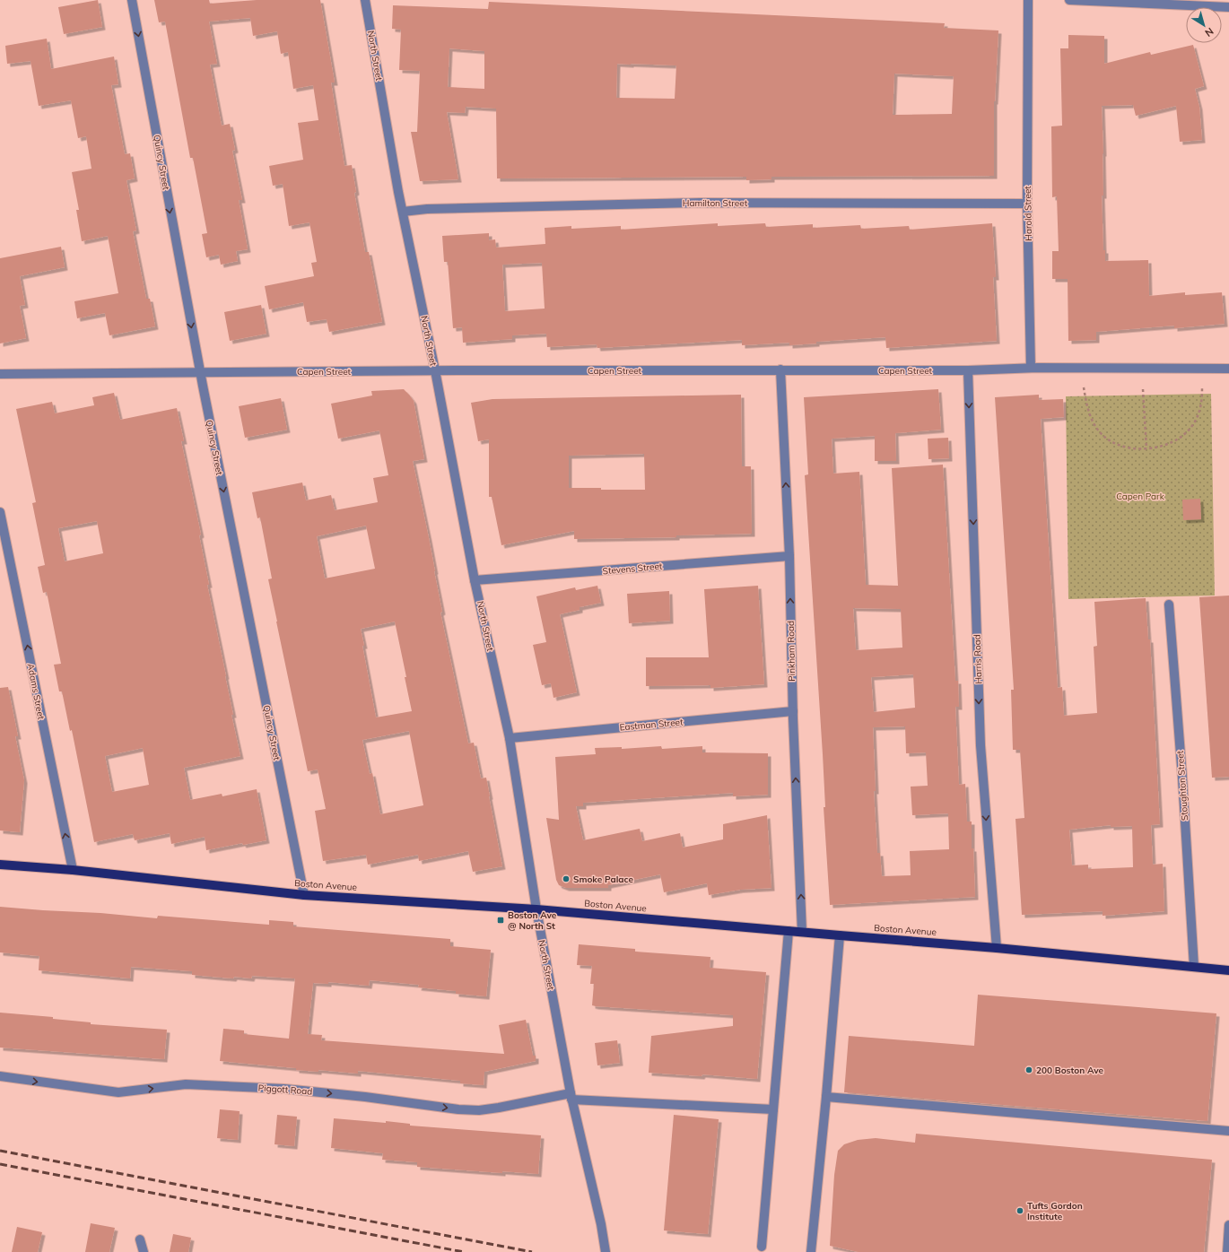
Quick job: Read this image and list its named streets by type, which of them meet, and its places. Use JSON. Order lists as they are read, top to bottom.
{
  "streets": {
    "main road": ["Boston Avenue"],
    "street": [
      "North Street",
      "Quincy Street",
      "Hamilton Street",
      "Harold Street",
      "Capen Street",
      "Stevens Street",
      "Pinkham Road",
      "Harris Road",
      "Adams Street",
      "Eastman Street",
      "Stoughton Street",
      "Piggott Road"
    ]
  },
  "crossings": [
    ["North Street", "Hamilton Street"],
    ["North Street", "Capen Street"],
    ["North Street", "Stevens Street"],
    ["North Street", "Eastman Street"],
    ["North Street", "Boston Avenue"],
    ["North Street", "Piggott Road"],
    ["Quincy Street", "Capen Street"],
    ["Quincy Street", "Boston Avenue"],
    ["Hamilton Street", "Harold Street"],
    ["Harold Street", "Capen Street"],
    ["Capen Street", "Pinkham Road"],
    ["Capen Street", "Harris Road"],
    ["Stevens Street", "Pinkham Road"],
    ["Pinkham Road", "Eastman Street"],
    ["Pinkham Road", "Boston Avenue"],
    ["Harris Road", "Boston Avenue"],
    ["Adams Street", "Boston Avenue"],
    ["Stoughton Street", "Boston Avenue"]
  ],
  "one_way": [
    "Quincy Street",
    "Pinkham Road",
    "Harris Road",
    "Adams Street",
    "Piggott Road"
  ],
  "parks": ["Capen Park"],
  "places": {
    "other": ["Smoke Palace", "200 Boston Ave", "Tufts Gordon Institute"],
    "transit": ["Boston Ave @ North St"]
  },
  "north": "bottom right"
}
